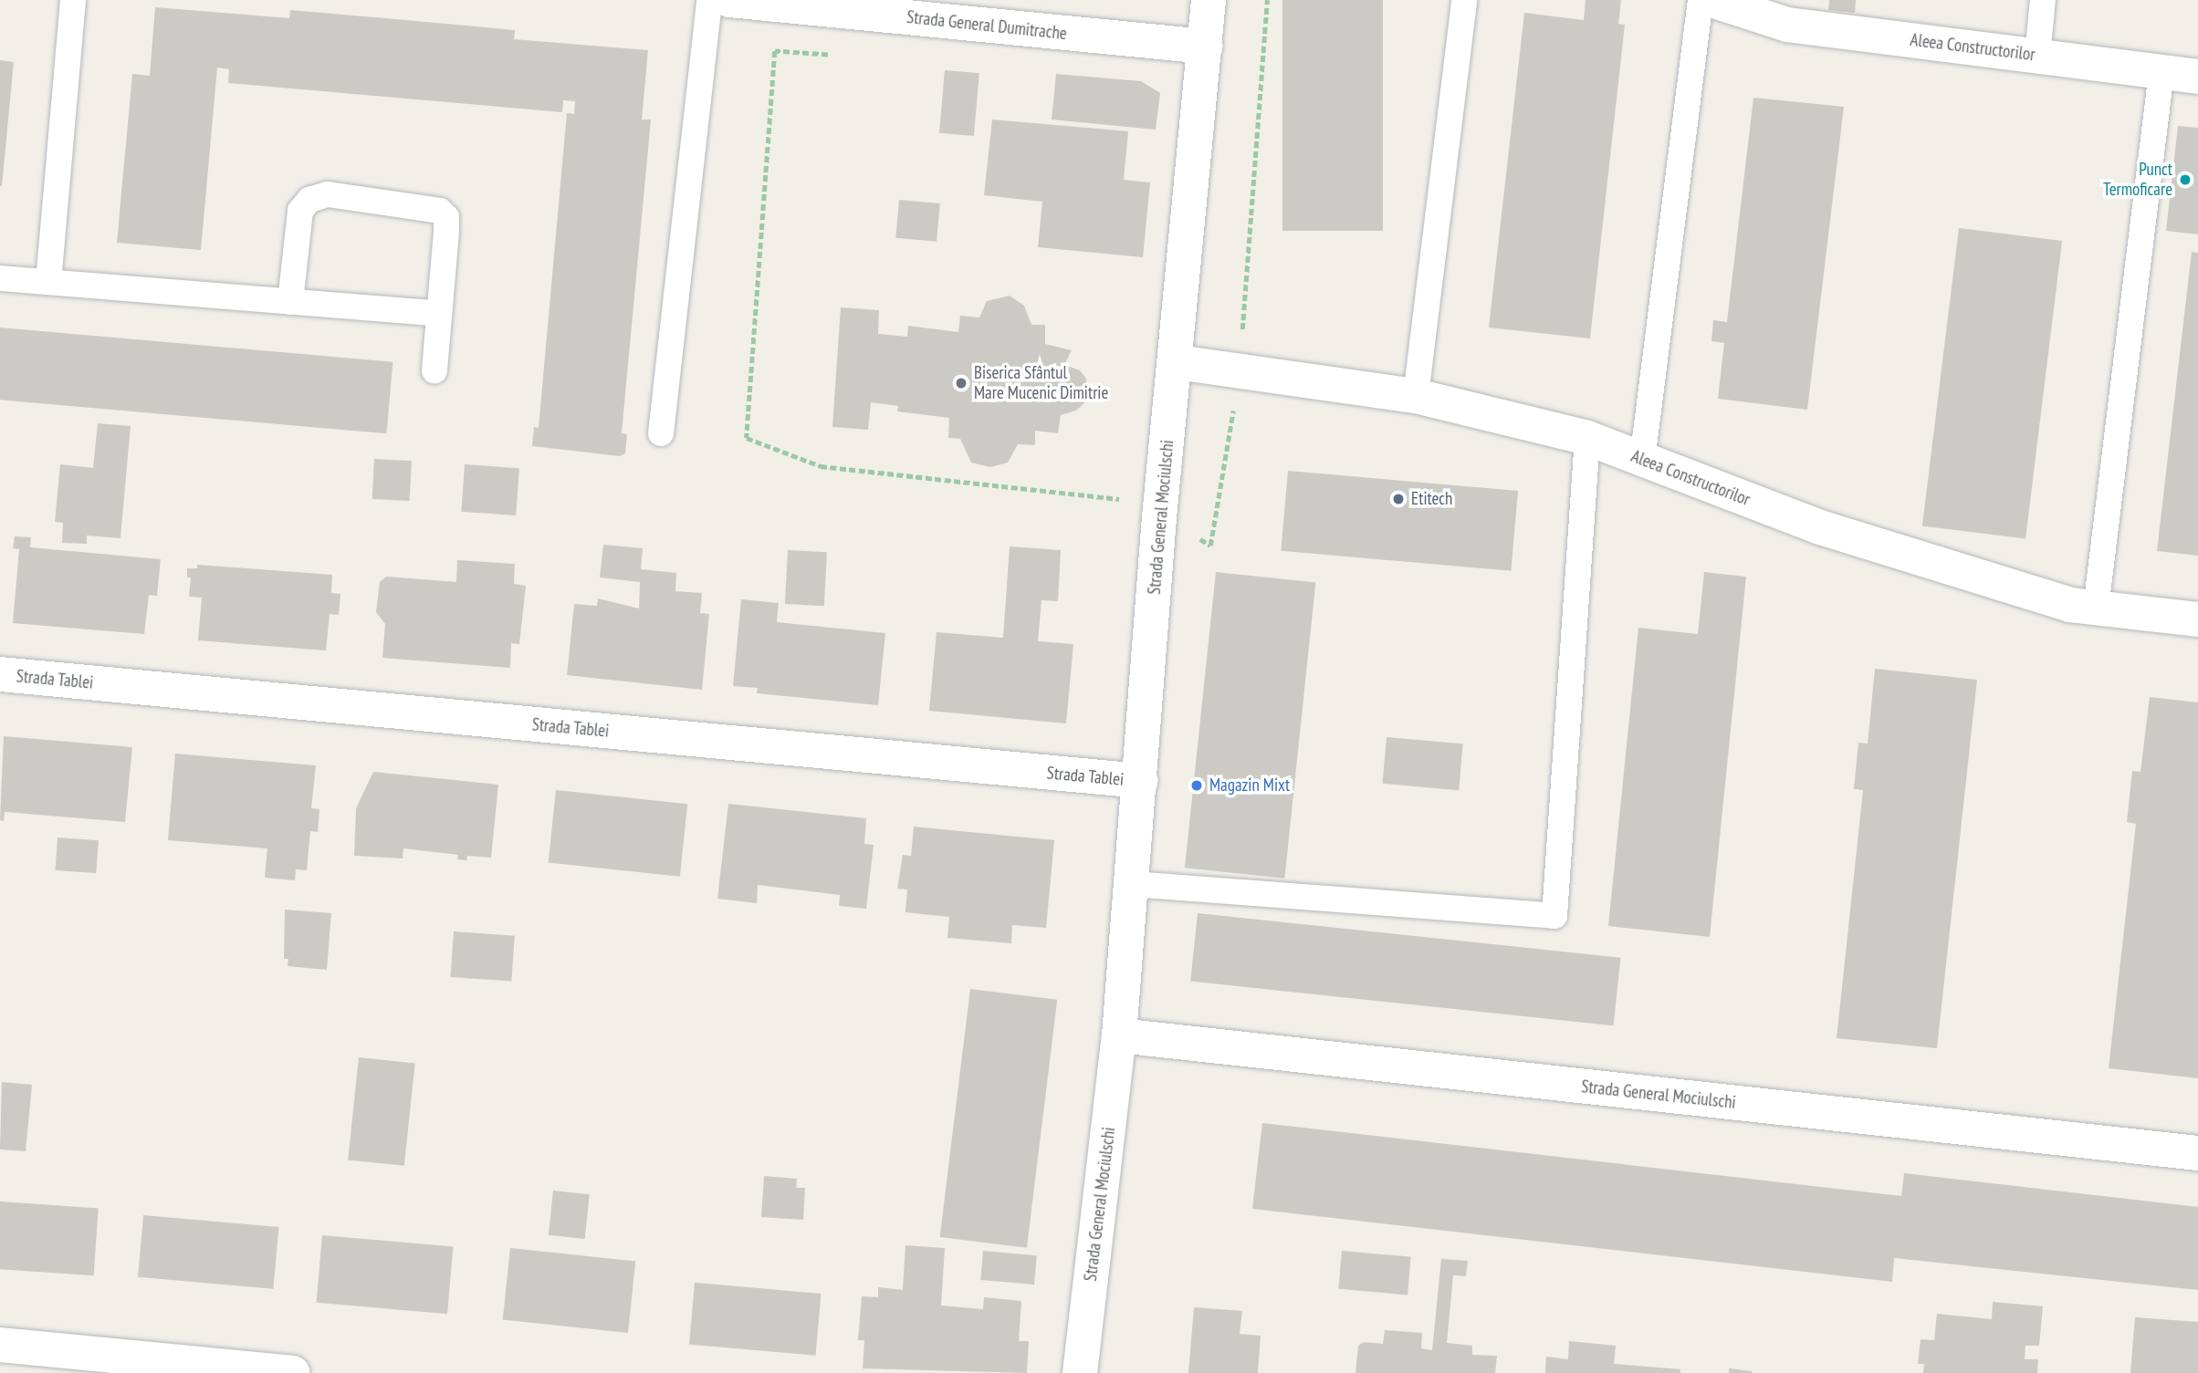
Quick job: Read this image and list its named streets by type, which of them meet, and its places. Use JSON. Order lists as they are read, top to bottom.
{
  "streets": {
    "street": [
      "Strada General Dumitrache",
      "Aleea Constructorilor",
      "Strada General Mociulschi",
      "Strada Tablei"
    ]
  },
  "crossings": [
    ["Strada General Dumitrache", "Strada General Mociulschi"],
    ["Aleea Constructorilor", "Strada General Mociulschi"],
    ["Strada General Mociulschi", "Strada Tablei"]
  ],
  "places": [
    "Punct Termoficare",
    "Biserica Sfântul Mare Mucenic Dimitrie",
    "Etitech",
    "Magazin Mixt"
  ]
}
